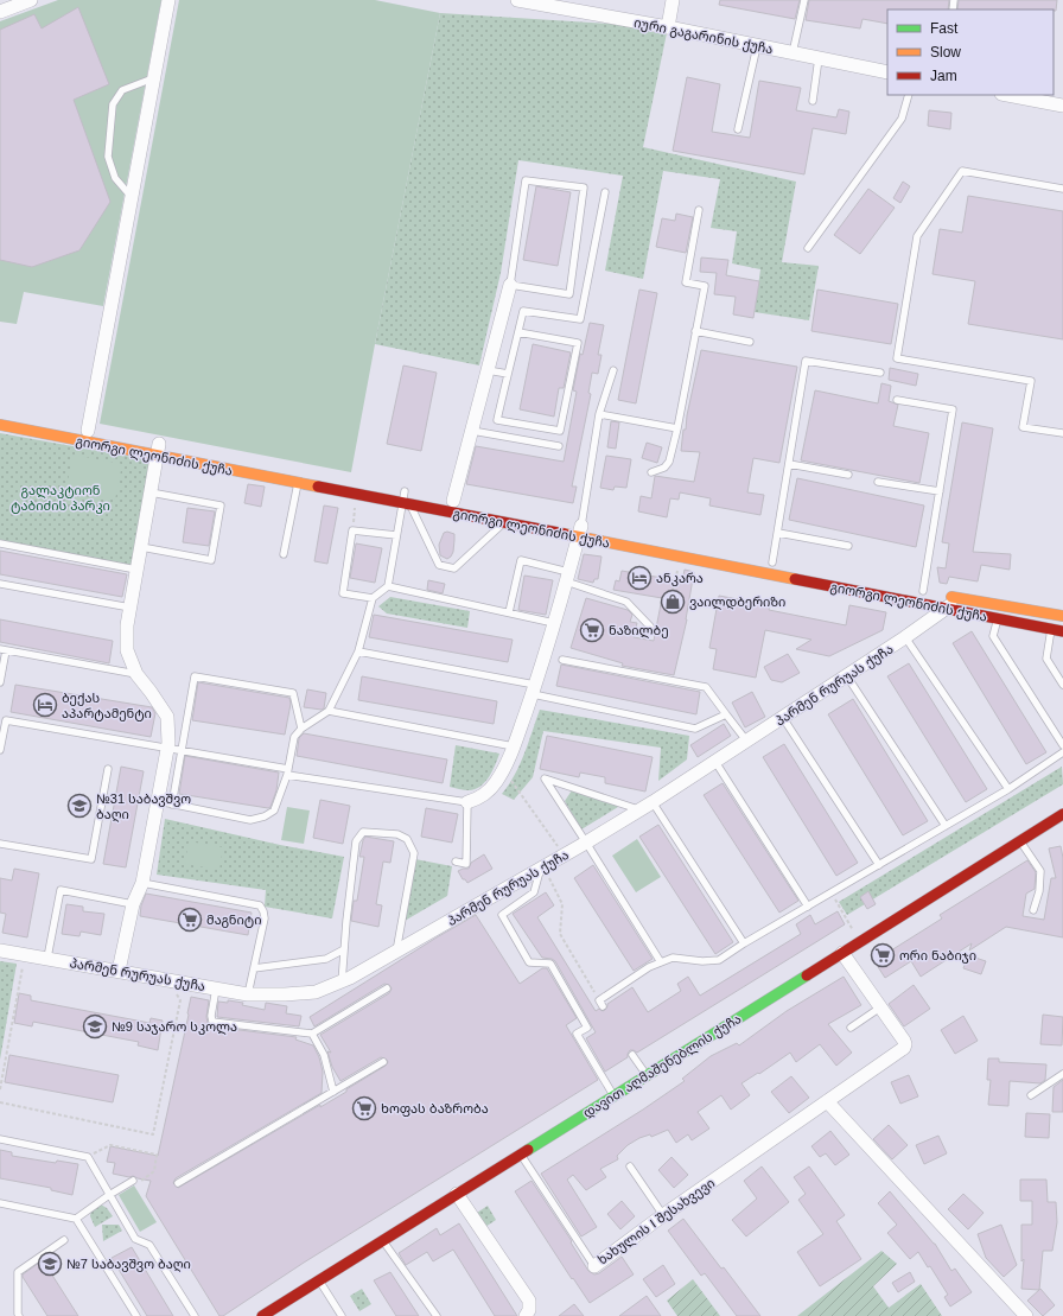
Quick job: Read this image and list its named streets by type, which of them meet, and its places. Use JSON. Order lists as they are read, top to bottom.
{
  "streets": {
    "main road": ["გიორგი ლეონიძის ქუჩა", "დავით აღმაშენებლის ქუჩა"],
    "street": ["იური გაგარინის ქუჩა", "პარმენ რურუას ქუჩა", "ხახულის I შესახვევი"]
  },
  "crossings": [
    ["გიორგი ლეონიძის ქუჩა", "პარმენ რურუას ქუჩა"],
    ["დავით აღმაშენებლის ქუჩა", "ხახულის I შესახვევი"]
  ],
  "parks": ["გალაკტიონ ტაბიძის პარკი"],
  "places": {
    "hotel": ["ანკარა", "ბექას აპარტამენტი"],
    "shop": ["ვაილდბერიზი"],
    "supermarket": [
      "ნაზილბე",
      "მაგნიტი",
      "ორი ნაბიჯი",
      "Ხოფას Ბაზრობა"
    ],
    "school or university": ["№31 საბავშვო ბაღი", "№9 საჯარო სკოლა", "№7 საბავშვო ბაღი"]
  },
  "legend": ["Fast", "Slow", "Jam"]
}
